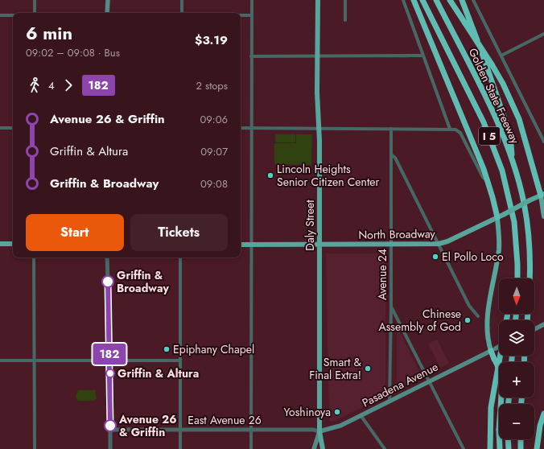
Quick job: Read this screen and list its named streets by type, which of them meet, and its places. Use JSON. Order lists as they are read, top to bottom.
{
  "streets": {
    "highway": ["Golden State Freeway", "I 5"],
    "main road": ["Daly Street", "North Broadway", "Pasadena Avenue"],
    "street": ["Avenue 24", "East Avenue 26"]
  },
  "crossings": [
    ["Daly Street", "North Broadway"],
    ["Daly Street", "Pasadena Avenue"],
    ["Daly Street", "East Avenue 26"],
    ["North Broadway", "Avenue 24"],
    ["Avenue 24", "Pasadena Avenue"],
    ["Pasadena Avenue", "East Avenue 26"]
  ],
  "places": [
    "Lincoln Heights Senior Citizen Center",
    "El Pollo Loco",
    "Griffin & Broadway",
    "Chinese Assembly of God",
    "Epiphany Chapel",
    "Smart & Final Extra!",
    "Griffin & Altura",
    "Yoshinoya",
    "Avenue 26 & Griffin"
  ],
  "lines": ["bus line 182"],
  "north": "bottom",
  "page": {
    "on_map": "182",
    "heading": ["6 min", "09:02 – 09:08 · Bus", "$3.19"],
    "legs": ["4", "182", "2 stops"],
    "list": [
      {
        "name": "Avenue 26 & Griffin",
        "value": "09:06"
      },
      {
        "name": "Griffin & Altura",
        "value": "09:07"
      },
      {
        "name": "Griffin & Broadway",
        "value": "09:08"
      }
    ],
    "buttons": ["Start", "Tickets"],
    "map_buttons": ["+", "−"]
  }
}
